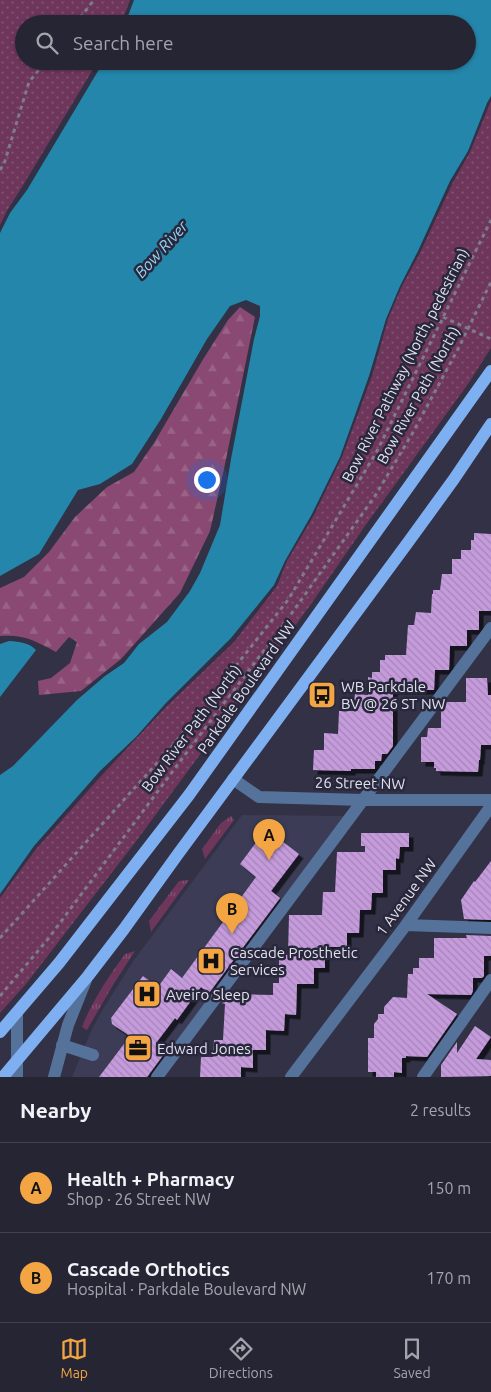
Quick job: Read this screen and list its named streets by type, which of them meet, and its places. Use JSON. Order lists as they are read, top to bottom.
{
  "streets": {
    "main road": ["Parkdale Boulevard NW"],
    "street": ["26 Street NW", "1 Avenue NW"],
    "path": ["Bow River Pathway (North, pedestrian)", "Bow River Path (North)"]
  },
  "water": ["Bow River"],
  "places": {
    "bus stop": ["WB Parkdale BV @ 26 ST NW"],
    "hospital": ["Cascade Prosthetic Services", "Aveiro Sleep"],
    "office": ["Edward Jones"]
  },
  "page": {
    "search": "Search here",
    "pins": ["A", "B"],
    "heading": ["Nearby", "2 results"],
    "list": [
      {
        "mark": "A",
        "name": "Health + Pharmacy",
        "note": "Shop · 26 Street NW",
        "value": "150 m"
      },
      {
        "mark": "B",
        "name": "Cascade Orthotics",
        "note": "Hospital · Parkdale Boulevard NW",
        "value": "170 m"
      }
    ],
    "nav": ["Map", "Directions", "Saved"]
  }
}
